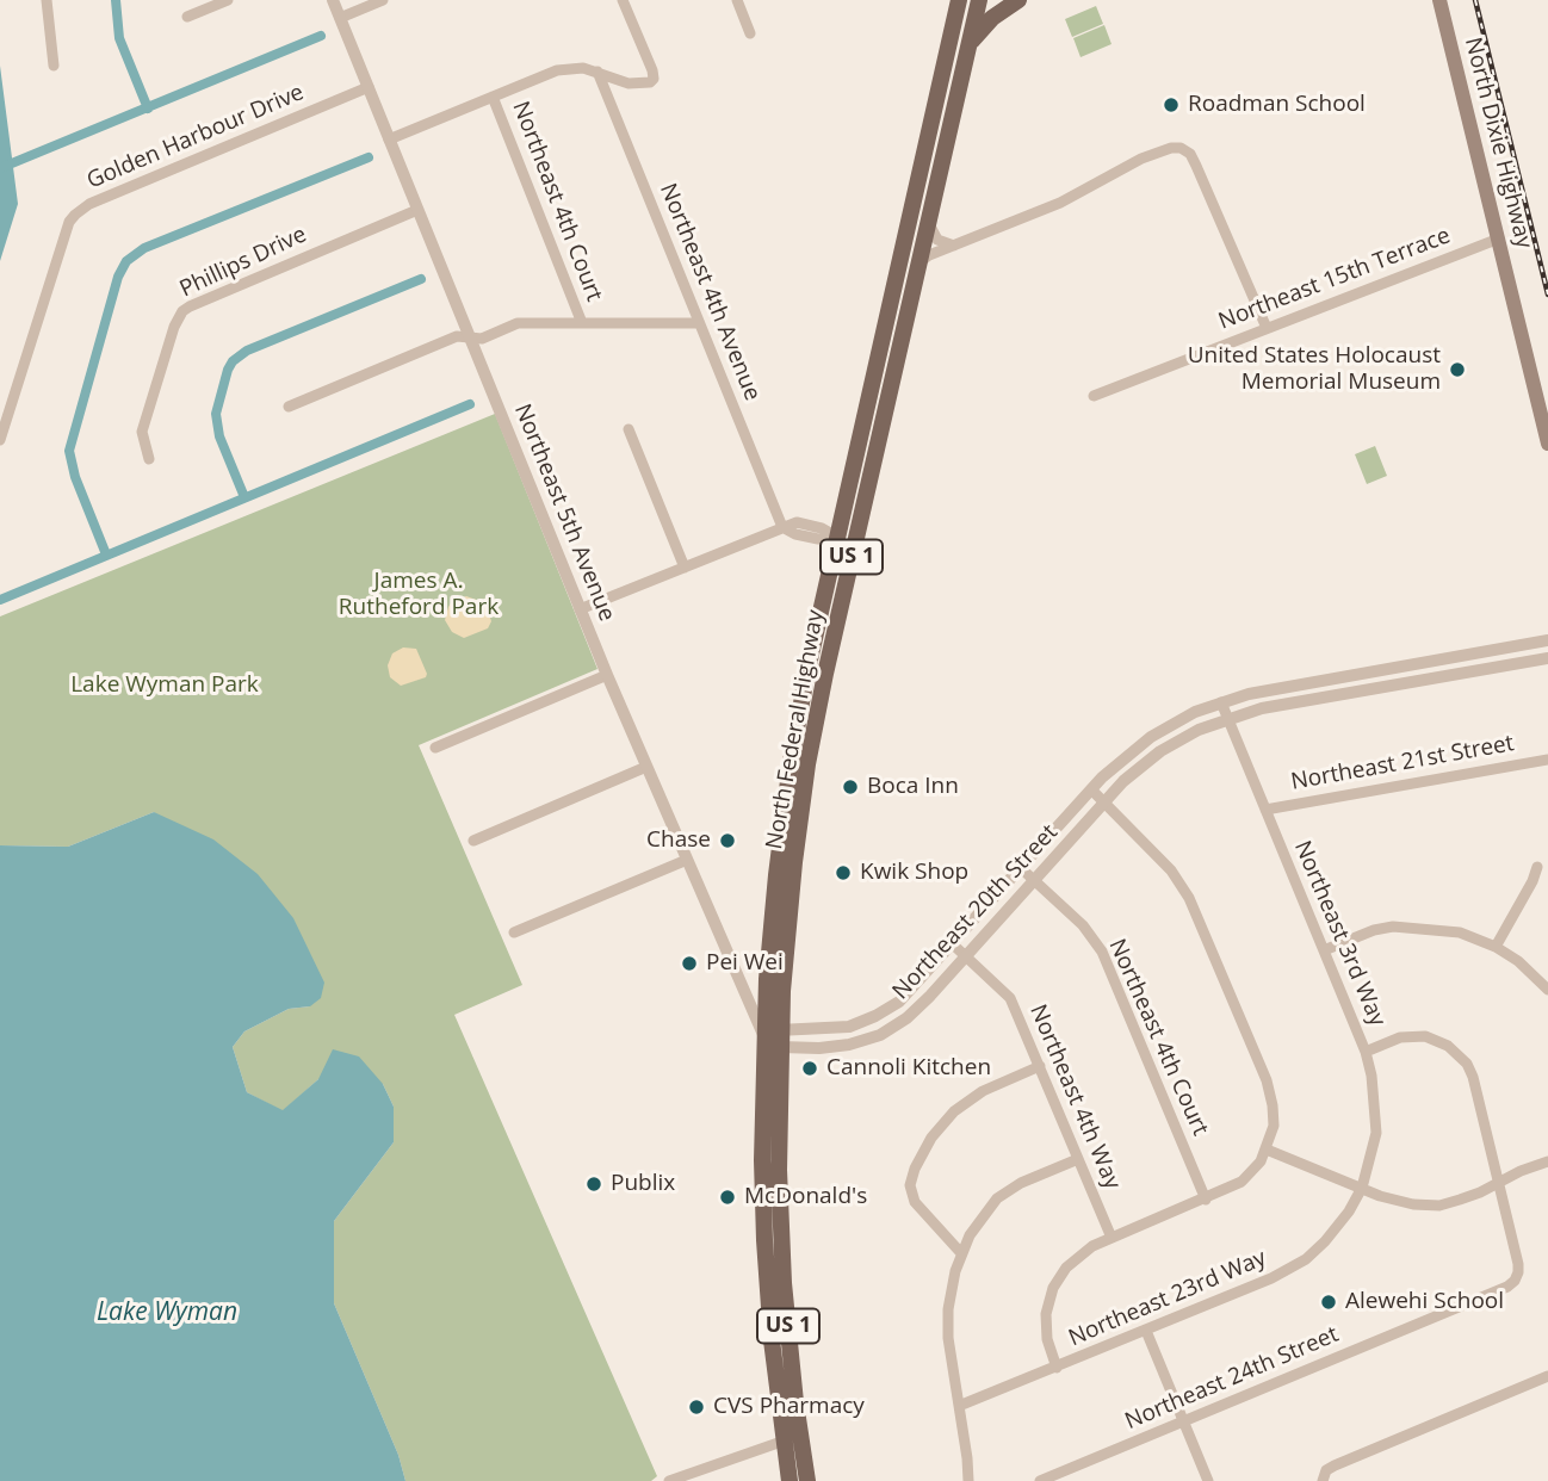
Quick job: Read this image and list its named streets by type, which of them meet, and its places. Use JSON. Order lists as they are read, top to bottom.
{
  "streets": {
    "main road": ["North Dixie Highway", "US 1", "North Federal Highway"],
    "street": [
      "Golden Harbour Drive",
      "Northeast 4th Court",
      "Phillips Drive",
      "Northeast 15th Terrace",
      "Northeast 4th Avenue",
      "Northeast 5th Avenue",
      "Northeast 21st Street",
      "Northeast 20th Street",
      "Northeast 3rd Way",
      "Northeast 4th Way",
      "Northeast 23rd Way",
      "Northeast 24th Street"
    ]
  },
  "crossings": [
    ["Golden Harbour Drive", "Northeast 5th Avenue"],
    ["North Dixie Highway", "Northeast 15th Terrace"],
    ["Northeast 4th Court", "Northeast 20th Street"],
    ["Phillips Drive", "Northeast 5th Avenue"],
    ["Northeast 5th Avenue", "North Federal Highway"],
    ["Northeast 5th Avenue", "Northeast 20th Street"],
    ["North Federal Highway", "Northeast 20th Street"],
    ["Northeast 21st Street", "Northeast 3rd Way"],
    ["Northeast 20th Street", "Northeast 3rd Way"],
    ["Northeast 20th Street", "Northeast 4th Way"],
    ["Northeast 3rd Way", "Northeast 23rd Way"]
  ],
  "water": ["Lake Wyman"],
  "parks": ["James A. Rutheford Park", "Lake Wyman Park"],
  "places": [
    "Roadman School",
    "United States Holocaust Memorial Museum",
    "Boca Inn",
    "Chase",
    "Kwik Shop",
    "Pei Wei",
    "Cannoli Kitchen",
    "Publix",
    "McDonald's",
    "Alewehi School",
    "CVS Pharmacy"
  ]
}
